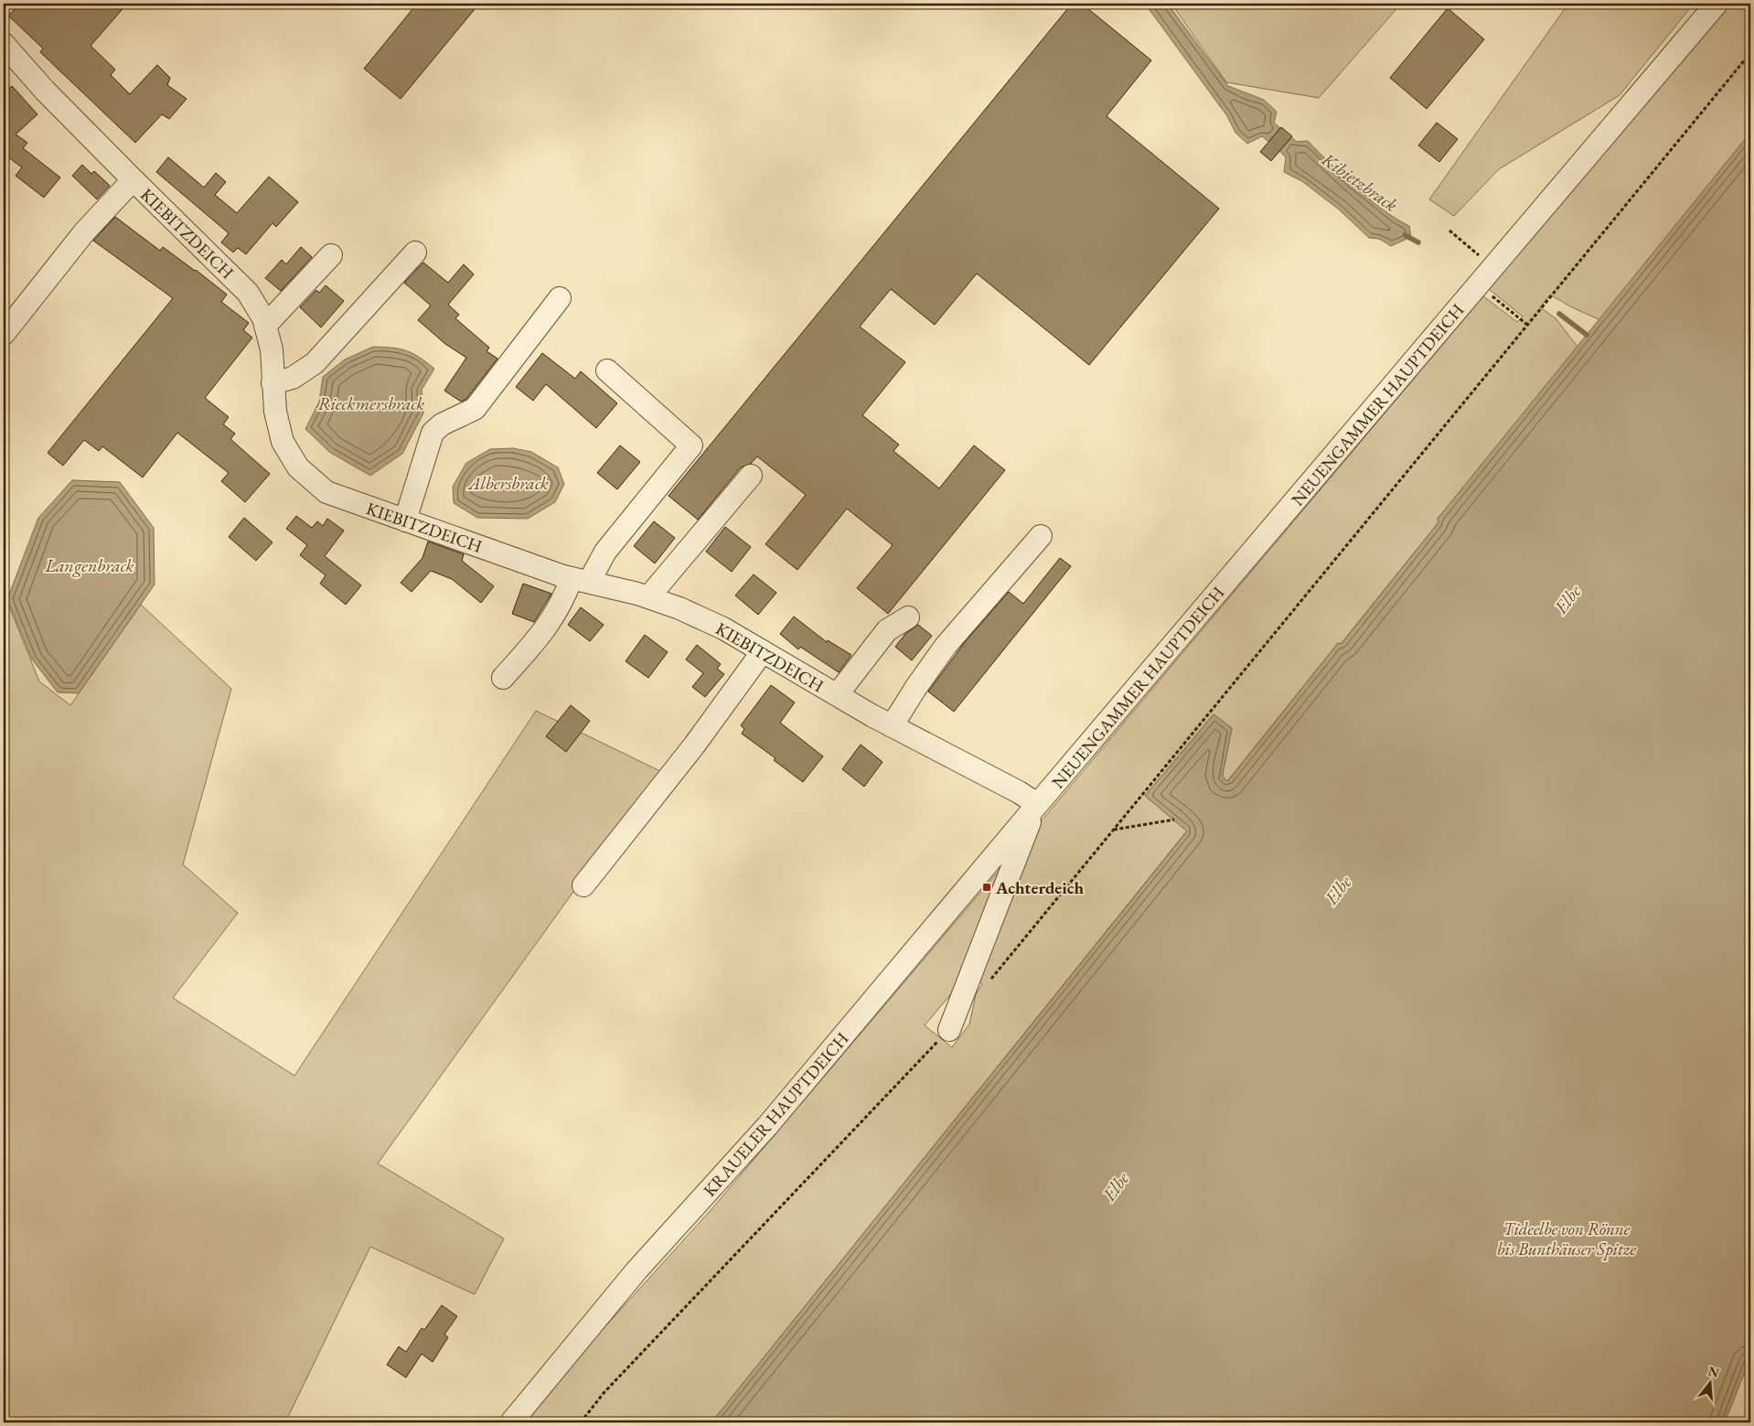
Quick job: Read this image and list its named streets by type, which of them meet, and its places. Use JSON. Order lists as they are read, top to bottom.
{
  "streets": {
    "street": ["KIEBITZDEICH", "NEUENGAMMER HAUPTDEICH", "KRAUELER HAUPTDEICH"]
  },
  "crossings": [
    ["KIEBITZDEICH", "NEUENGAMMER HAUPTDEICH"],
    ["KIEBITZDEICH", "KRAUELER HAUPTDEICH"],
    ["NEUENGAMMER HAUPTDEICH", "KRAUELER HAUPTDEICH"]
  ],
  "water": [
    "Kibietzbrack",
    "Rieckmersbrack",
    "Albersbrack",
    "Langenbrack",
    "Elbe"
  ],
  "parks": ["Tideelbe von Rönne bis Bunthäuser Spitze"],
  "places": {
    "transit": ["Achterdeich"]
  },
  "north": "top"
}
